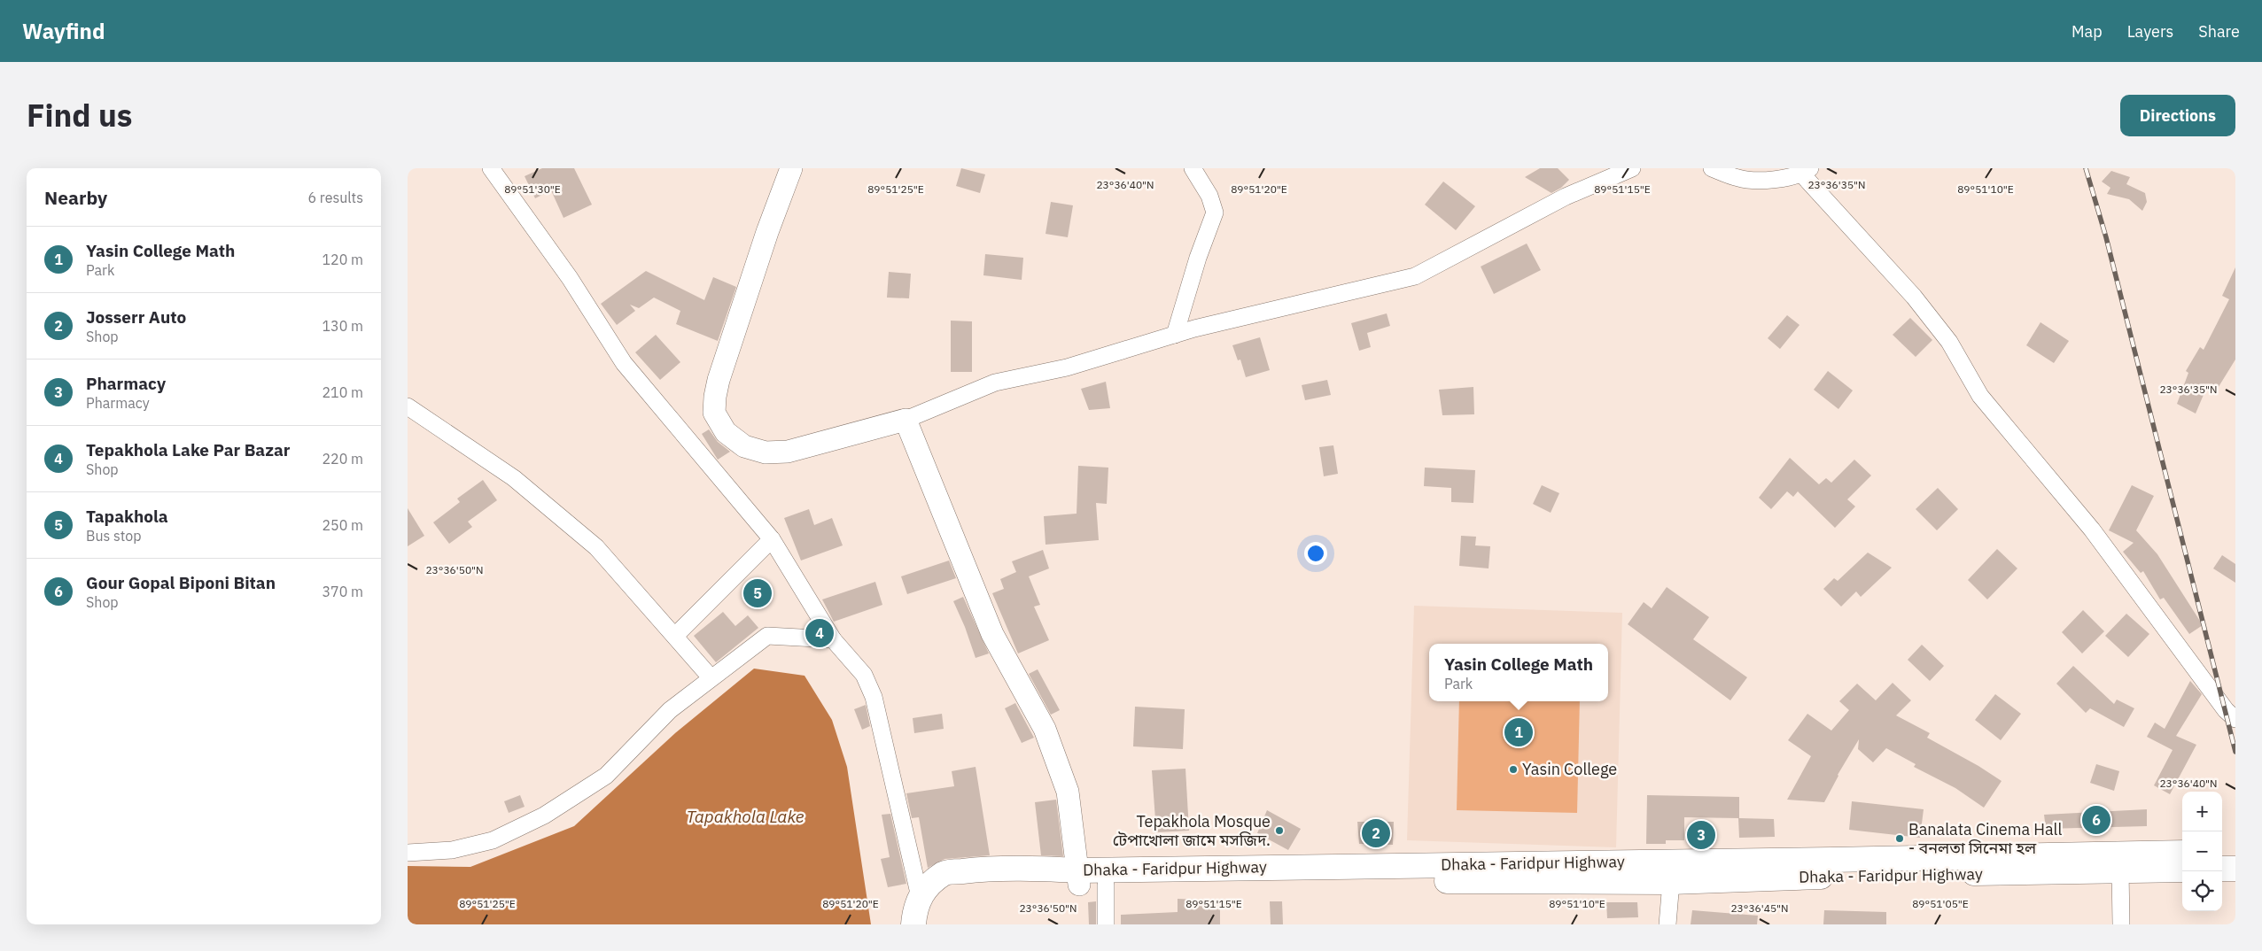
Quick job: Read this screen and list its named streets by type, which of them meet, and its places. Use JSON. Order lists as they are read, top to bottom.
{
  "streets": {
    "highway": ["Dhaka - Faridpur Highway"]
  },
  "water": ["Tapakhola Lake"],
  "places": ["Yasin College", "Tepakhola Mosque টেপাখোলা জামে মসজিদ.", "Banalata Cinema Hall - বনলতা সিনেমা হল"],
  "page": {
    "header": "Wayfind",
    "nav": ["Map", "Layers", "Share"],
    "title": "Find us",
    "buttons": "Directions",
    "heading": ["Nearby", "6 results"],
    "list": [
      {
        "mark": "1",
        "name": "Yasin College Math",
        "note": "Park",
        "value": "120 m"
      },
      {
        "mark": "2",
        "name": "Josserr Auto",
        "note": "Shop",
        "value": "130 m"
      },
      {
        "mark": "3",
        "name": "Pharmacy",
        "note": "Pharmacy",
        "value": "210 m"
      },
      {
        "mark": "4",
        "name": "Tepakhola Lake Par Bazar",
        "note": "Shop",
        "value": "220 m"
      },
      {
        "mark": "5",
        "name": "Tapakhola",
        "note": "Bus stop",
        "value": "250 m"
      },
      {
        "mark": "6",
        "name": "Gour Gopal Biponi Bitan",
        "note": "Shop",
        "value": "370 m"
      }
    ],
    "pins": [
      "5",
      "4",
      "1",
      "6",
      "2",
      "3"
    ],
    "popup": ["Yasin College Math", "Park"],
    "map_buttons": ["+", "−"]
  },
  "coordinates": [
    "23°36'40\"N",
    "23°36'35\"N",
    "89°51'30\"E",
    "89°51'25\"E",
    "89°51'20\"E",
    "89°51'15\"E",
    "89°51'10\"E",
    "23°36'50\"N",
    "89°51'05\"E",
    "23°36'45\"N"
  ]
}
